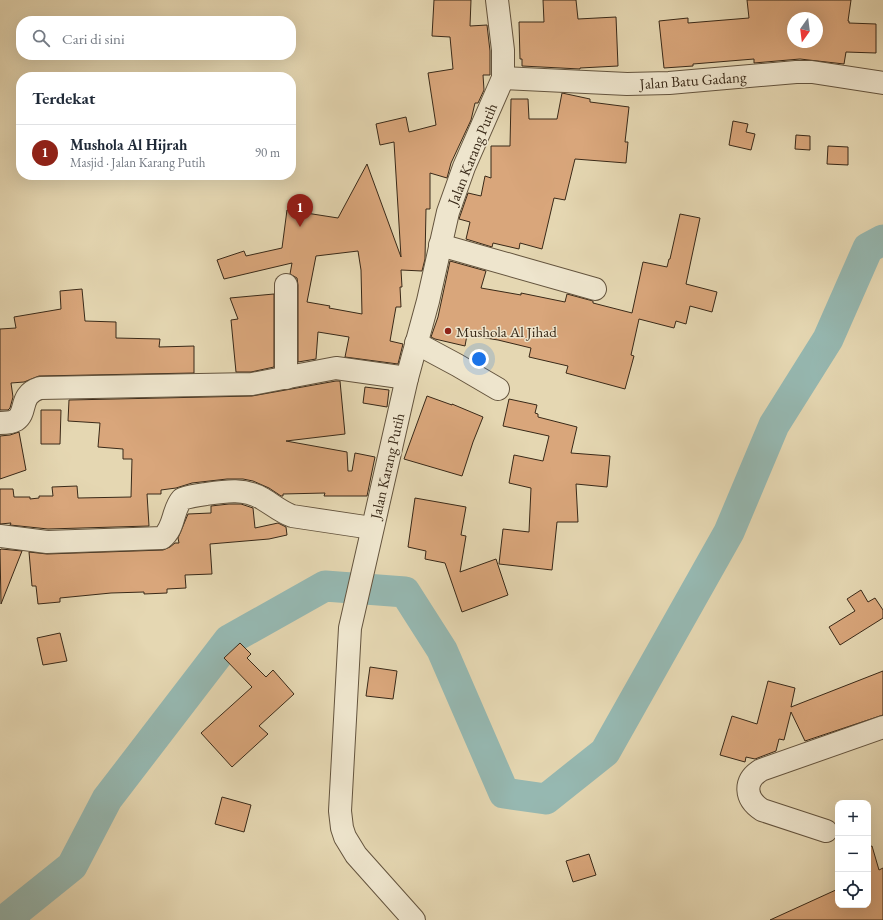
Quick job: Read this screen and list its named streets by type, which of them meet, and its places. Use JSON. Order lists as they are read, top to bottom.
{
  "streets": {
    "street": ["Jalan Batu Gadang", "Jalan Karang Putih"]
  },
  "crossings": [
    ["Jalan Batu Gadang", "Jalan Karang Putih"]
  ],
  "places": ["Mushola Al Jihad"],
  "north": "bottom",
  "page": {
    "search": "Cari di sini",
    "heading": "Terdekat",
    "list": [
      {
        "mark": "1",
        "name": "Mushola Al Hijrah",
        "note": "Masjid · Jalan Karang Putih",
        "value": "90 m"
      }
    ],
    "pins": "1",
    "map_buttons": ["+", "−"]
  }
}
